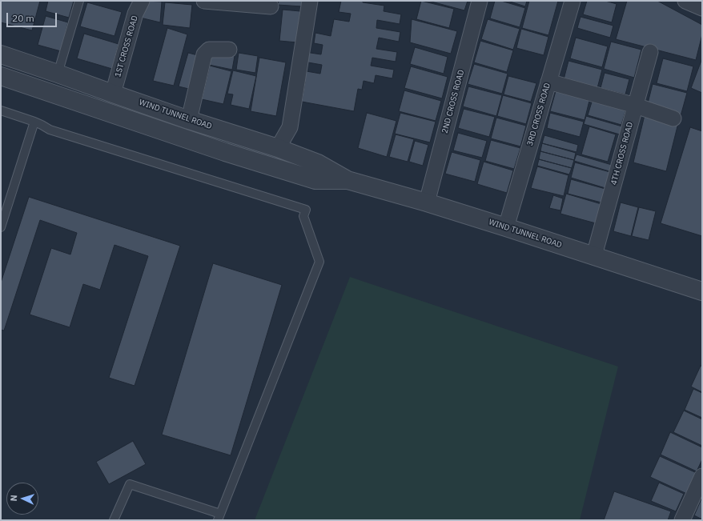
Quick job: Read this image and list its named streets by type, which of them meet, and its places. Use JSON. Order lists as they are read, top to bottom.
{
  "streets": {
    "street": [
      "1ST CROSS ROAD",
      "2ND CROSS ROAD",
      "WIND TUNNEL ROAD",
      "3RD CROSS ROAD",
      "4TH CROSS ROAD"
    ]
  },
  "crossings": [
    ["1ST CROSS ROAD", "WIND TUNNEL ROAD"],
    ["2ND CROSS ROAD", "WIND TUNNEL ROAD"],
    ["WIND TUNNEL ROAD", "3RD CROSS ROAD"],
    ["WIND TUNNEL ROAD", "4TH CROSS ROAD"]
  ],
  "scale_bar": "20 m",
  "north": "left"
}
